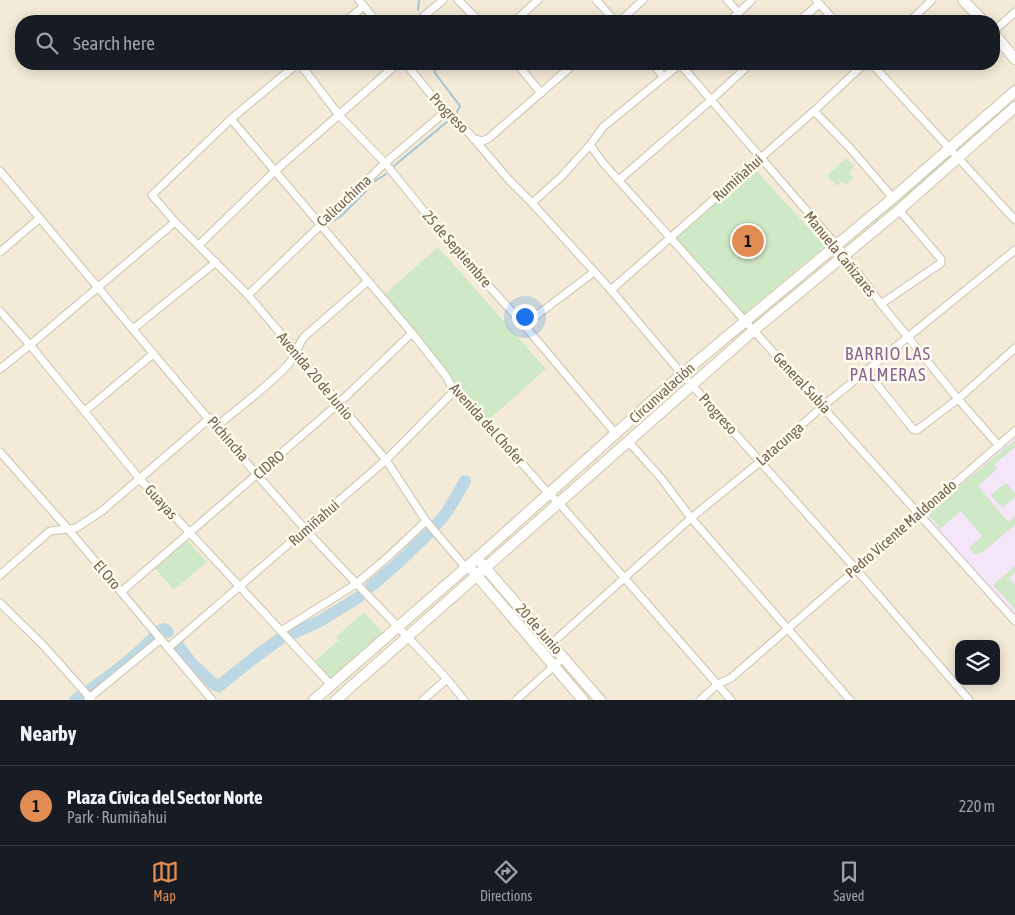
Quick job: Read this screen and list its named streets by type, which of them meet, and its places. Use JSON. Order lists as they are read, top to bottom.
{
  "streets": {
    "main road": ["Circunvalación", "20 de Junio"],
    "street": [
      "Progreso",
      "Rumiñahui",
      "Calicuchima",
      "25 de Septiembre",
      "Manuela Cañizares",
      "Avenida 20 de Junio",
      "General Subía",
      "Avenida del Chofer",
      "Pichincha",
      "Latacunga",
      "CIDRO",
      "Guayas",
      "Pedro Vicente Maldonado",
      "El Oro"
    ]
  },
  "crossings": [
    ["Progreso", "Rumiñahui"],
    ["Progreso", "Calicuchima"],
    ["Progreso", "Circunvalación"],
    ["Progreso", "Latacunga"],
    ["Progreso", "Pedro Vicente Maldonado"],
    ["Rumiñahui", "Manuela Cañizares"],
    ["Rumiñahui", "Avenida 20 de Junio"],
    ["Rumiñahui", "General Subía"],
    ["Rumiñahui", "Avenida del Chofer"],
    ["Rumiñahui", "Pichincha"],
    ["Rumiñahui", "Guayas"],
    ["Rumiñahui", "El Oro"],
    ["Calicuchima", "25 de Septiembre"],
    ["Calicuchima", "Avenida 20 de Junio"],
    ["Calicuchima", "Avenida del Chofer"],
    ["25 de Septiembre", "Circunvalación"],
    ["Manuela Cañizares", "Circunvalación"],
    ["Manuela Cañizares", "Latacunga"],
    ["Manuela Cañizares", "Pedro Vicente Maldonado"],
    ["Avenida 20 de Junio", "Circunvalación"],
    ["Avenida 20 de Junio", "Avenida del Chofer"],
    ["Avenida 20 de Junio", "CIDRO"],
    ["Avenida 20 de Junio", "20 de Junio"],
    ["General Subía", "Circunvalación"],
    ["General Subía", "Latacunga"],
    ["General Subía", "Pedro Vicente Maldonado"],
    ["Circunvalación", "Avenida del Chofer"],
    ["Circunvalación", "Pichincha"],
    ["Circunvalación", "Guayas"],
    ["Circunvalación", "20 de Junio"],
    ["Avenida del Chofer", "Latacunga"],
    ["Avenida del Chofer", "CIDRO"],
    ["Avenida del Chofer", "Pedro Vicente Maldonado"],
    ["Pichincha", "CIDRO"],
    ["Latacunga", "20 de Junio"],
    ["CIDRO", "Guayas"],
    ["CIDRO", "El Oro"]
  ],
  "districts": ["BARRIO LAS PALMERAS"],
  "page": {
    "search": "Search here",
    "pins": "1",
    "heading": "Nearby",
    "list": [
      {
        "mark": "1",
        "name": "Plaza Cívica del Sector Norte",
        "note": "Park · Rumiñahui",
        "value": "220 m"
      }
    ],
    "nav": ["Map", "Directions", "Saved"]
  }
}
